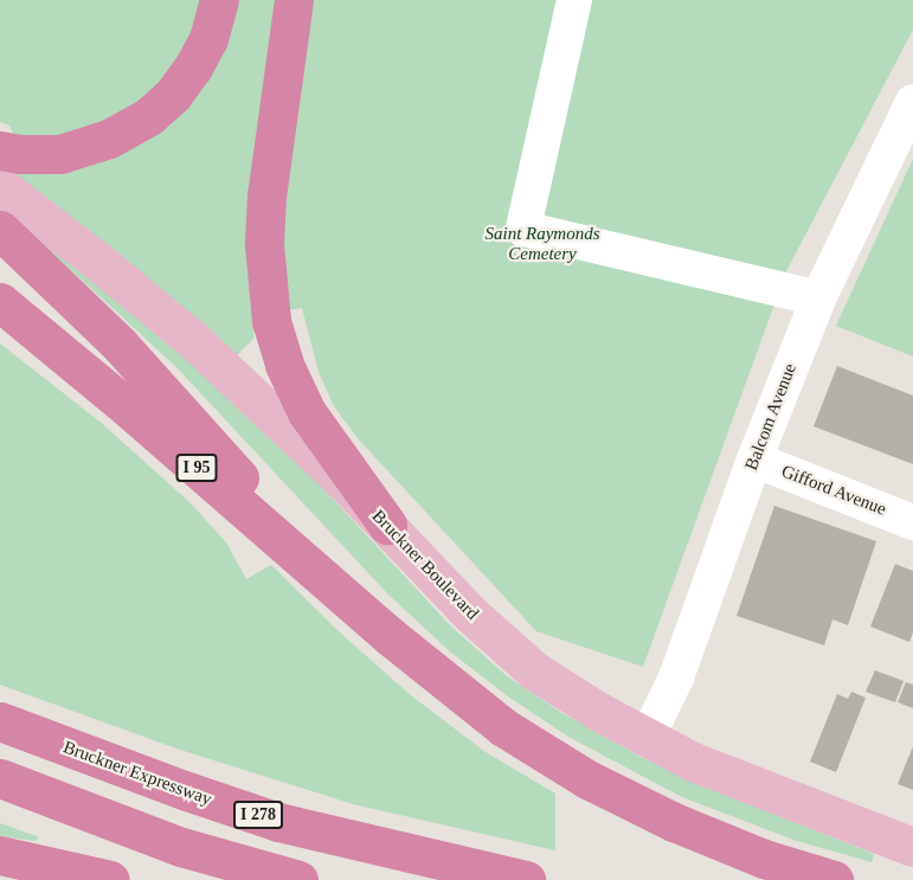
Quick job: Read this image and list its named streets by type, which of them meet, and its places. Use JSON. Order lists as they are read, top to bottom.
{
  "streets": {
    "highway": ["I 95", "Bruckner Expressway", "I 278"],
    "main road": ["Bruckner Boulevard"],
    "street": ["Balcom Avenue", "Gifford Avenue"]
  },
  "crossings": [
    ["Balcom Avenue", "Gifford Avenue"],
    ["Balcom Avenue", "Bruckner Boulevard"]
  ],
  "parks": ["Saint Raymonds Cemetery"]
}
